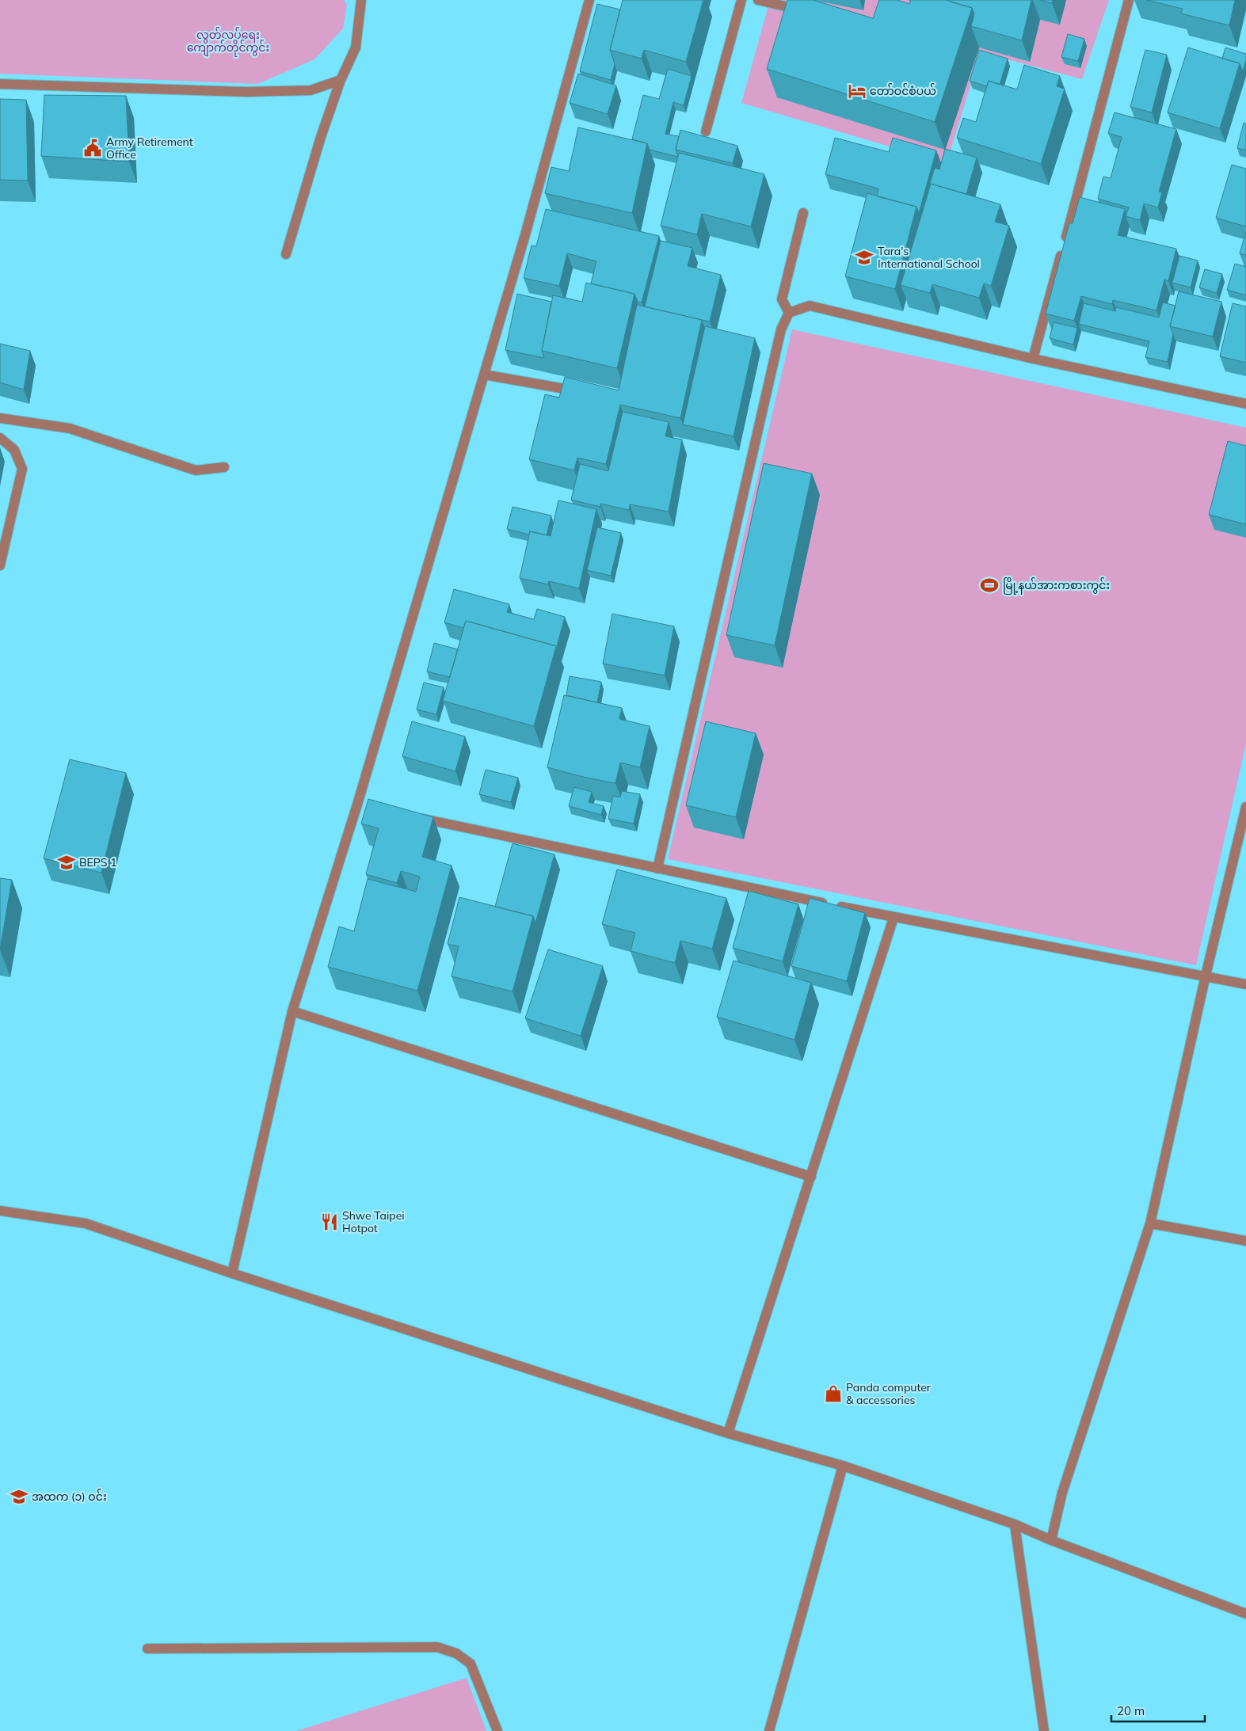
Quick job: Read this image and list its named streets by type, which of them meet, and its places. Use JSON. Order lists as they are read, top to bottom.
{
  "parks": ["လွတ်လပ်ရေး ကျောက်တိုင်ကွင်း"],
  "places": {
    "hotel": ["တော်ဝင်စံပယ်"],
    "public building": ["Army Retirement Office"],
    "school or university": ["Tara's International School", "BEPS 1", "အထက (၁) ဝင်း"],
    "sports": ["မြို့နယ်အားကစားကွင်း"],
    "restaurant": ["Shwe Taipei Hotpot"],
    "shop": ["Panda computer & accessories"]
  },
  "scale_bar": "20 m"
}
